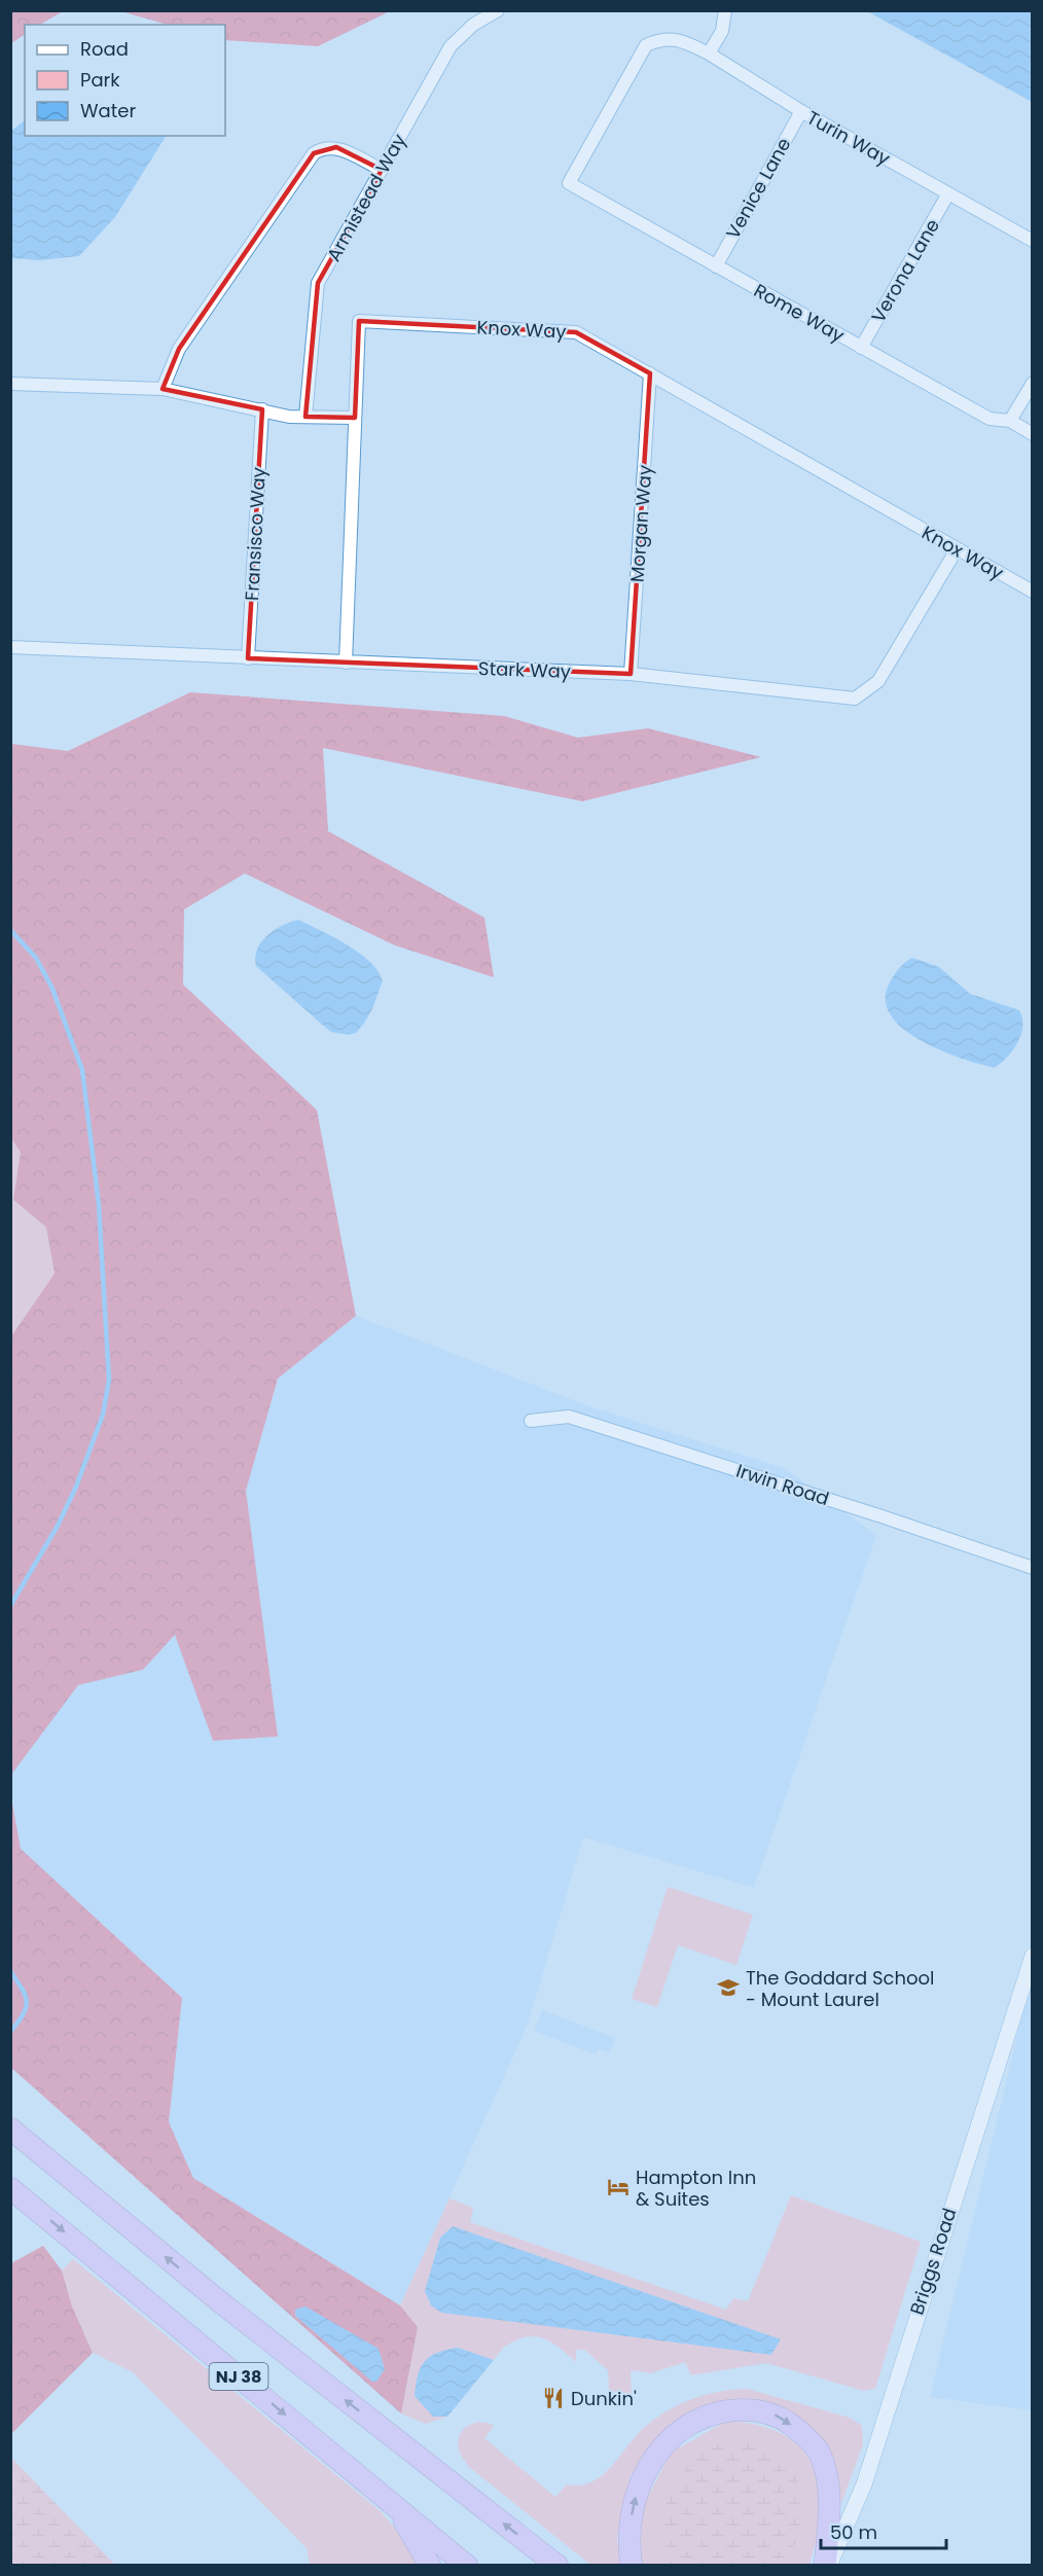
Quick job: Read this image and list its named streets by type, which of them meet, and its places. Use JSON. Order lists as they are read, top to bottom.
{
  "streets": {
    "highway": ["NJ 38"],
    "street": [
      "Turin Way",
      "Venice Lane",
      "Armistead Way",
      "Verona Lane",
      "Rome Way",
      "Knox Way",
      "Morgan Way",
      "Fransisco Way",
      "Stark Way",
      "Irwin Road",
      "Briggs Road"
    ]
  },
  "crossings": [
    ["Turin Way", "Venice Lane"],
    ["Turin Way", "Verona Lane"],
    ["Turin Way", "Rome Way"],
    ["Venice Lane", "Rome Way"],
    ["Verona Lane", "Rome Way"],
    ["Knox Way", "Morgan Way"],
    ["Knox Way", "Stark Way"],
    ["Morgan Way", "Stark Way"],
    ["Fransisco Way", "Stark Way"]
  ],
  "places": {
    "school or university": ["The Goddard School - Mount Laurel"],
    "hotel": ["Hampton Inn & Suites"],
    "restaurant": ["Dunkin'"]
  },
  "legend": ["Road", "Park", "Water"],
  "scale_bar": "50 m"
}
